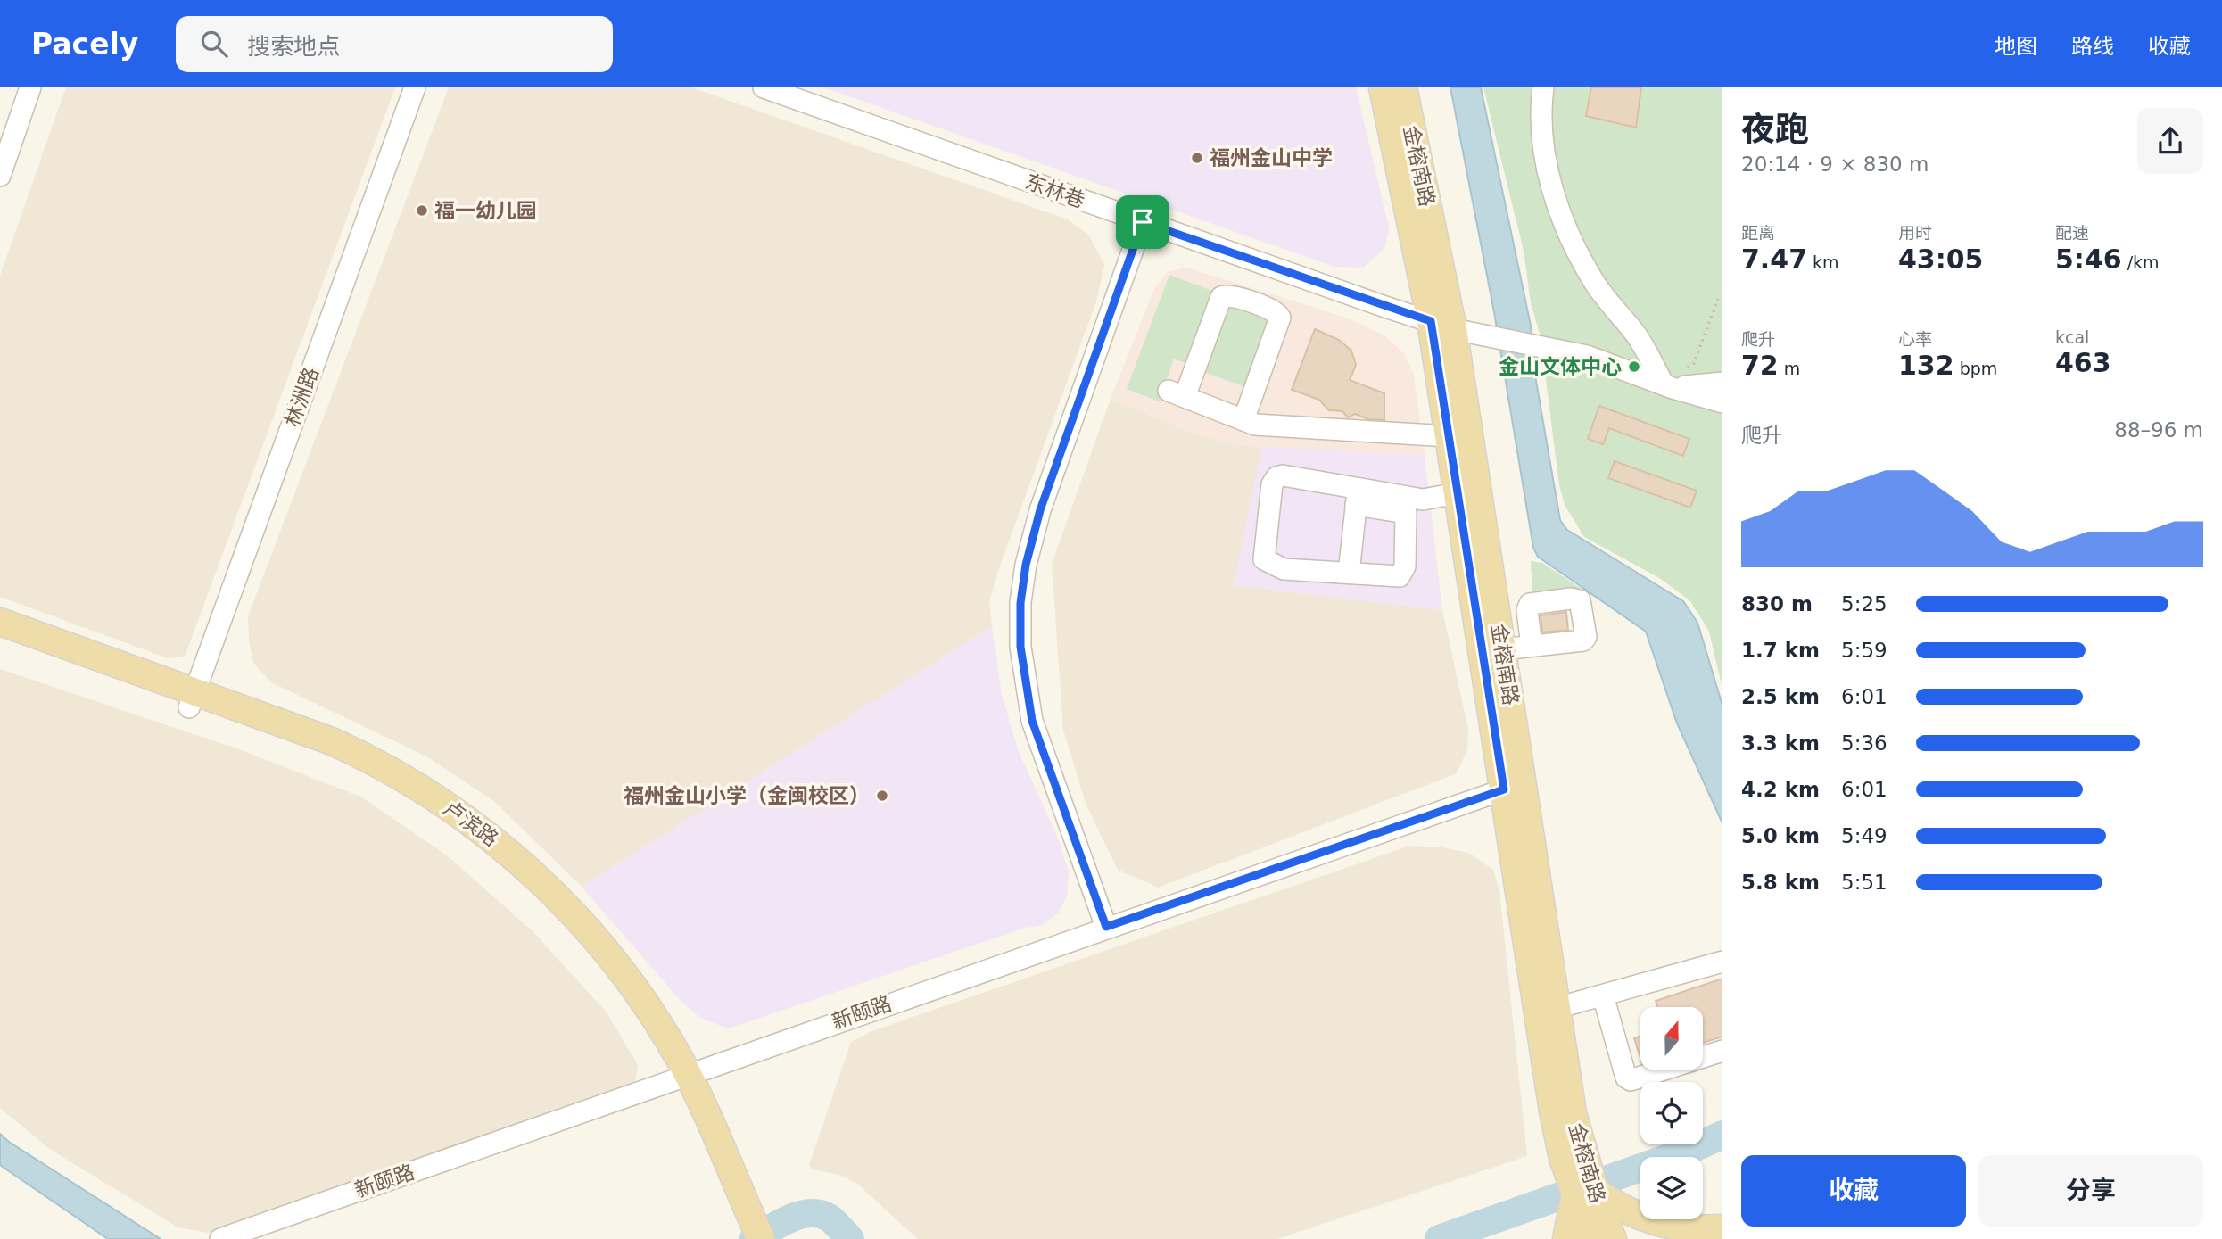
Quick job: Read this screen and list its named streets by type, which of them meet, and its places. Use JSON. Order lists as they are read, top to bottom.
{
  "streets": {
    "main road": ["金榕南路", "卢滨路"],
    "street": ["东林巷", "林洲路", "新颐路"]
  },
  "crossings": [
    ["金榕南路", "东林巷"],
    ["金榕南路", "新颐路"],
    ["林洲路", "卢滨路"],
    ["卢滨路", "新颐路"]
  ],
  "places": [
    "福州金山中学",
    "福一幼儿园",
    "金山文体中心",
    "福州金山小学（金闽校区）"
  ],
  "north": "top",
  "page": {
    "header": "Pacely",
    "search": "搜索地点",
    "nav": ["地图", "路线", "收藏"],
    "heading": ["夜跑", "20:14 · 9 × 830 m"],
    "stats": [
      ["距离", "7.47 km"],
      ["用时", "43:05"],
      ["配速", "5:46 /km"],
      ["爬升", "72 m"],
      ["心率", "132 bpm"],
      ["kcal", "463"]
    ],
    "chart": ["爬升", "88–96 m"],
    "list": [
      {
        "name": "830 m",
        "note": "5:25"
      },
      {
        "name": "1.7 km",
        "note": "5:59"
      },
      {
        "name": "2.5 km",
        "note": "6:01"
      },
      {
        "name": "3.3 km",
        "note": "5:36"
      },
      {
        "name": "4.2 km",
        "note": "6:01"
      },
      {
        "name": "5.0 km",
        "note": "5:49"
      },
      {
        "name": "5.8 km",
        "note": "5:51"
      }
    ],
    "buttons": ["收藏", "分享"]
  }
}
